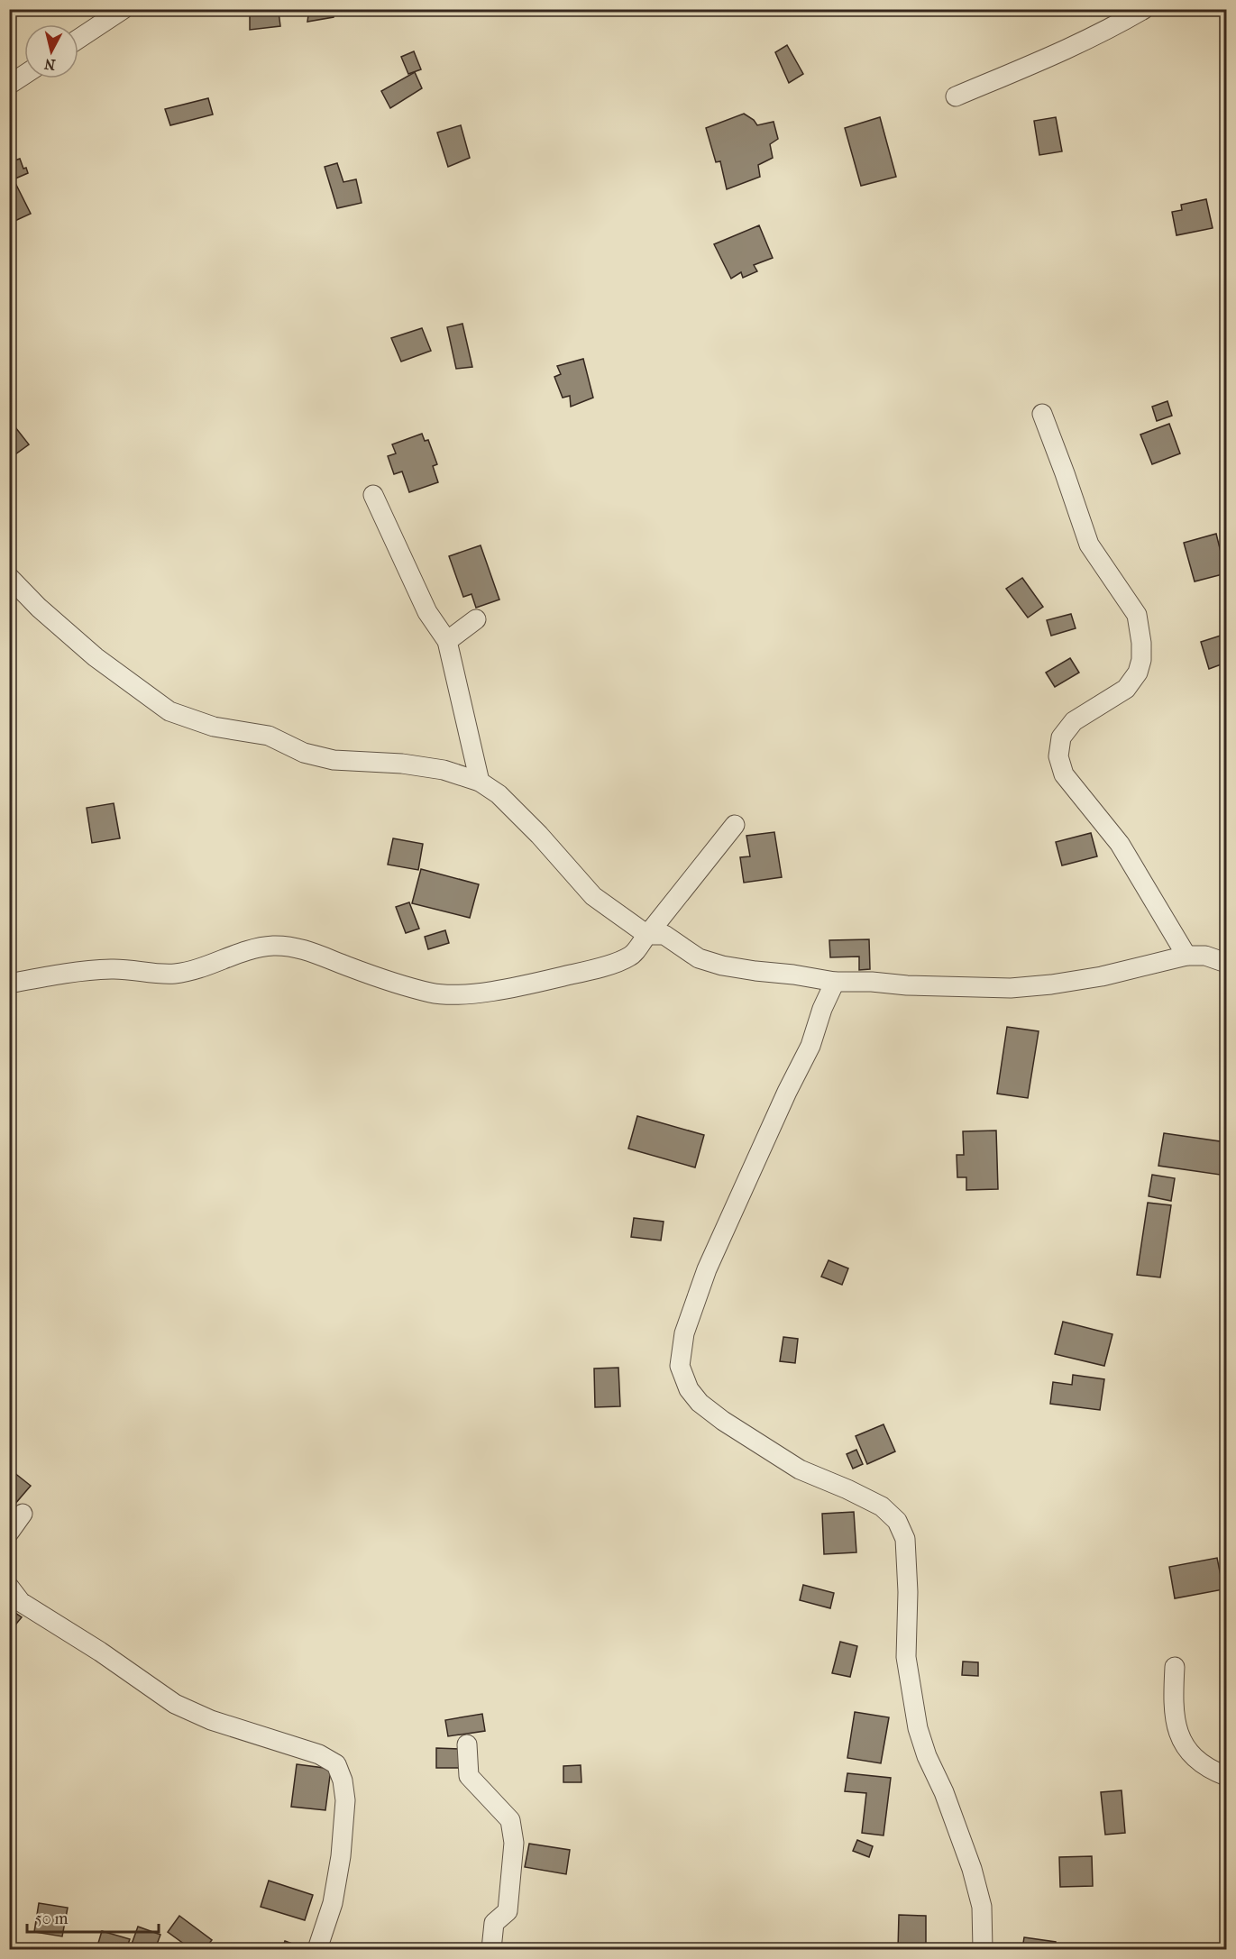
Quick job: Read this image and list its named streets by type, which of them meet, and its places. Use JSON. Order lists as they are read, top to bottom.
{
  "scale_bar": "50 m",
  "north": "bottom"
}
